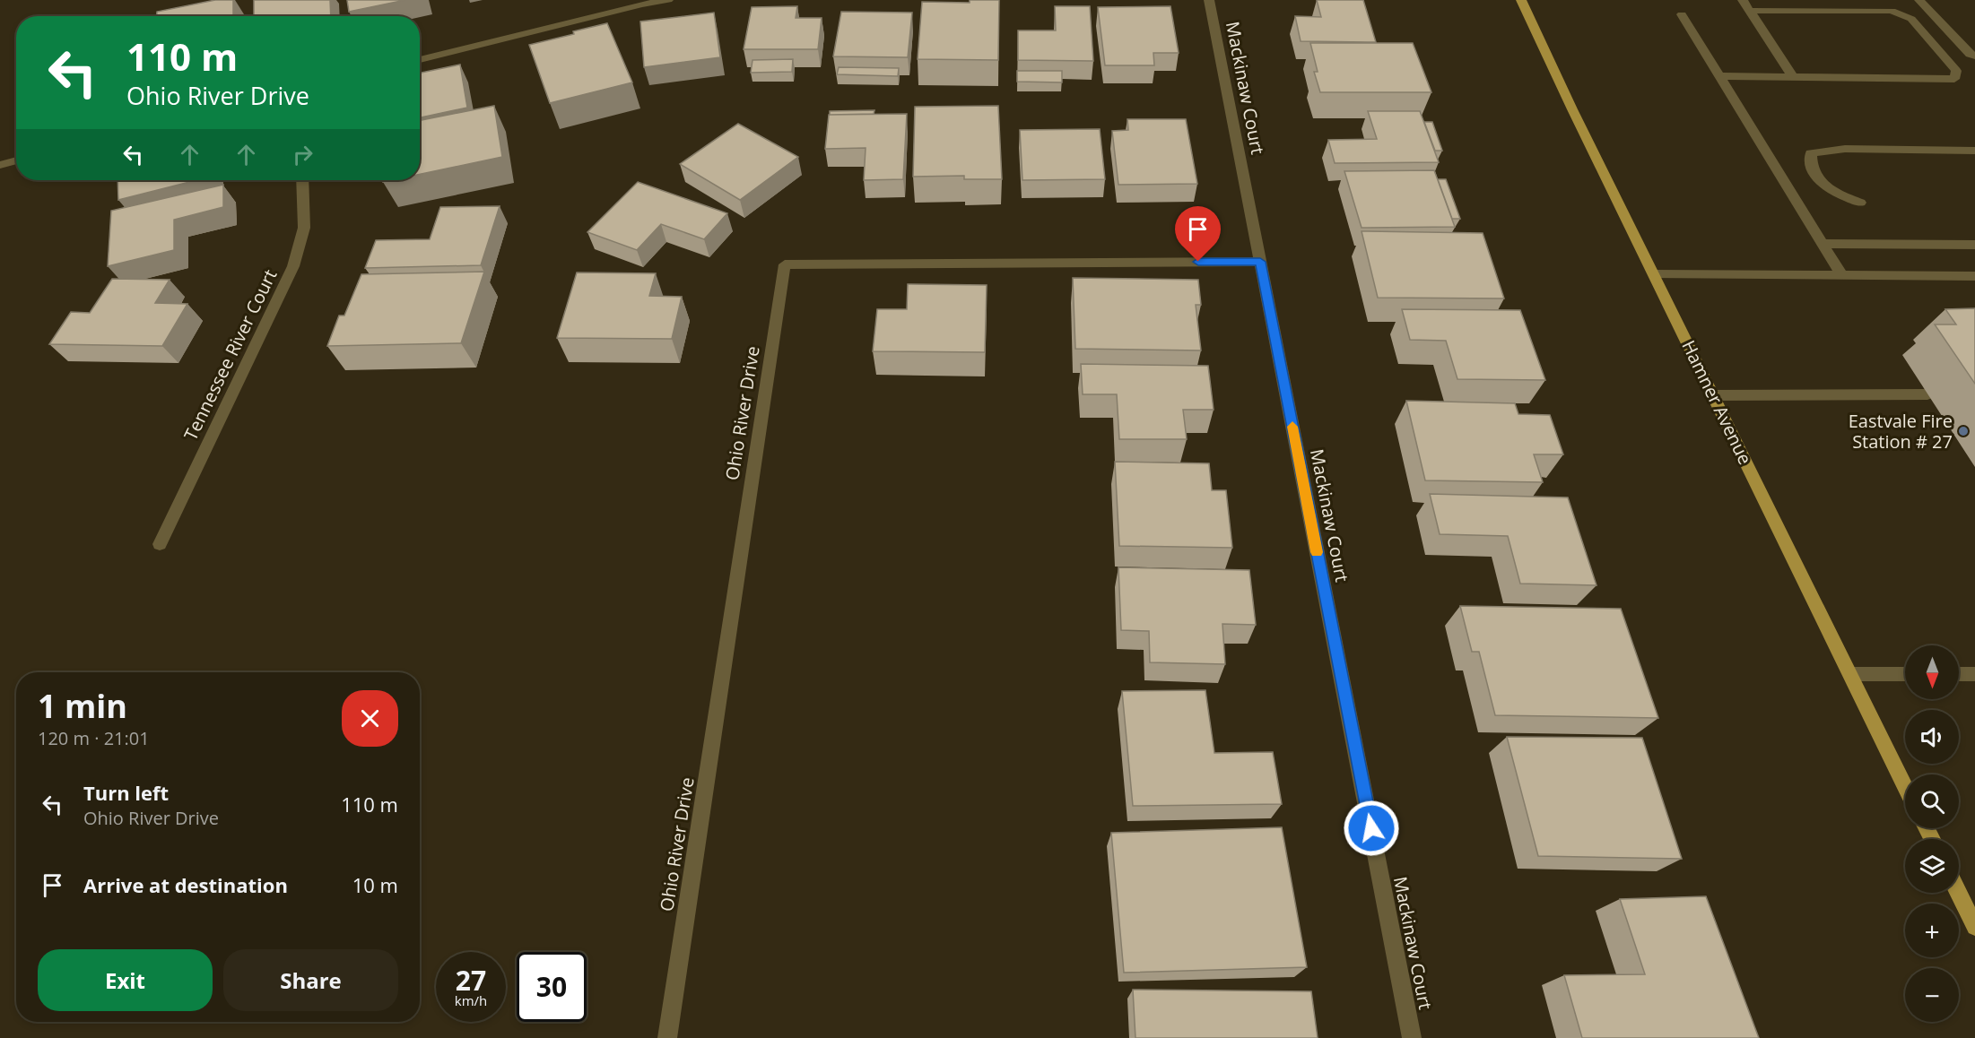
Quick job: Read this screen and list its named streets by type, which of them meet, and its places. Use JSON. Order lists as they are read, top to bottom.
{
  "streets": {
    "main road": ["Hamner Avenue"],
    "street": ["Mackinaw Court", "Tennessee River Court", "Ohio River Drive"]
  },
  "crossings": [
    ["Mackinaw Court", "Ohio River Drive"]
  ],
  "places": ["Eastvale Fire Station # 27"],
  "north": "bottom",
  "page": {
    "turn": ["110 m", "Ohio River Drive"],
    "map_buttons": ["+", "−"],
    "heading": ["1 min", "120 m · 21:01"],
    "list": [
      {
        "name": "Turn left",
        "note": "Ohio River Drive",
        "value": "110 m"
      },
      {
        "name": "Arrive at destination",
        "value": "10 m"
      }
    ],
    "buttons": ["Exit", "Share"],
    "speed": "27 km/h",
    "limit": "30"
  }
}
